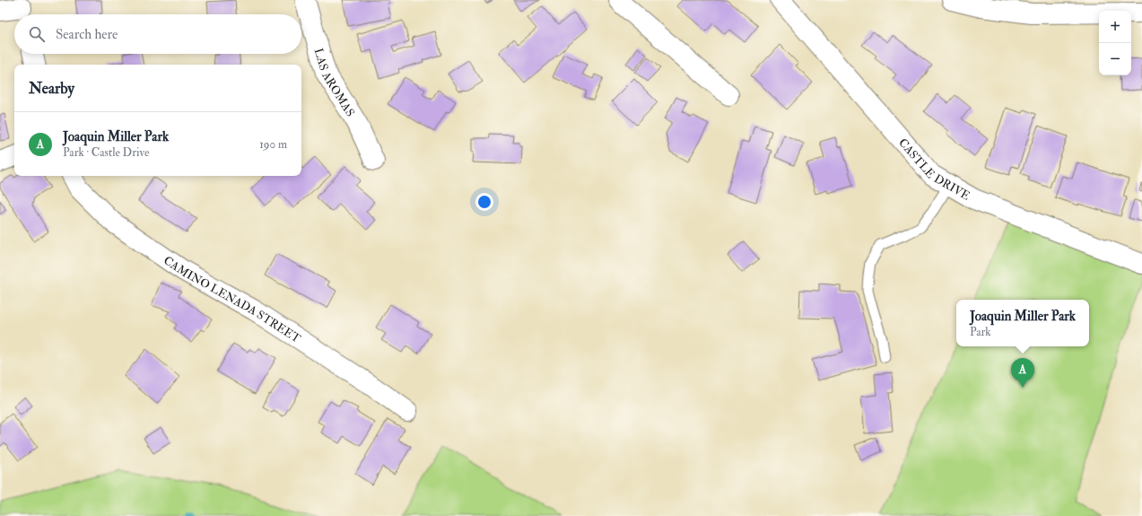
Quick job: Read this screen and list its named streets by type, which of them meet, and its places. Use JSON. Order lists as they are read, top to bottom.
{
  "streets": {
    "street": ["LAS AROMAS", "CASTLE DRIVE", "CAMINO LENADA STREET"]
  },
  "page": {
    "map_buttons": ["+", "−"],
    "search": "Search here",
    "heading": "Nearby",
    "list": [
      {
        "mark": "A",
        "name": "Joaquin Miller Park",
        "note": "Park · Castle Drive",
        "value": "190 m"
      }
    ],
    "popup": ["Joaquin Miller Park", "Park"],
    "pins": "A"
  }
}
